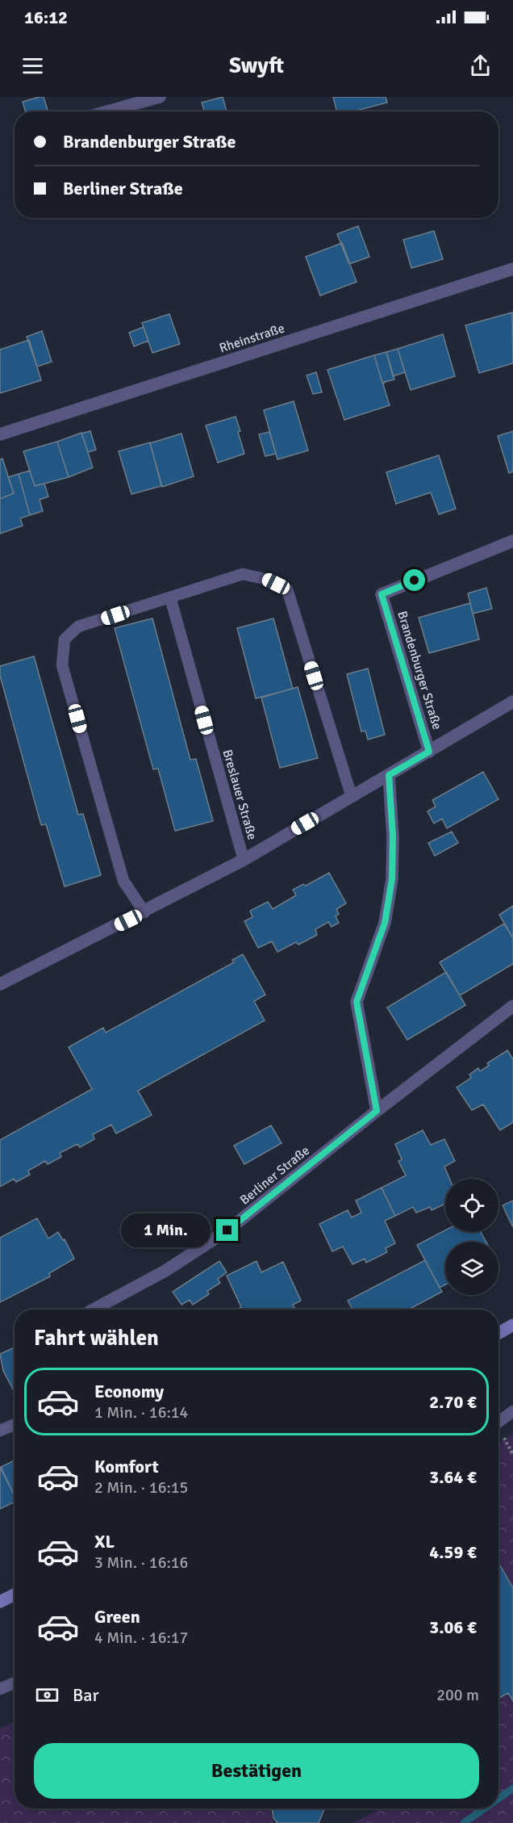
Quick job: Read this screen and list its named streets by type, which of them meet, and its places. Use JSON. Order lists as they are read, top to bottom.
{
  "streets": {
    "street": [
      "Rheinstraße",
      "Brandenburger Straße",
      "Breslauer Straße",
      "Berliner Straße"
    ]
  },
  "crossings": [
    ["Brandenburger Straße", "Breslauer Straße"]
  ],
  "page": {
    "status": "16:12",
    "header": "Swyft",
    "banner": ["Brandenburger Straße", "Berliner Straße"],
    "bubble": "1 Min.",
    "heading": "Fahrt wählen",
    "list": [
      {
        "name": "Economy",
        "note": "1 Min. · 16:14",
        "value": "2.70 €"
      },
      {
        "name": "Komfort",
        "note": "2 Min. · 16:15",
        "value": "3.64 €"
      },
      {
        "name": "XL",
        "note": "3 Min. · 16:16",
        "value": "4.59 €"
      },
      {
        "name": "Green",
        "note": "4 Min. · 16:17",
        "value": "3.06 €"
      }
    ],
    "pay": ["Bar", "200 m"],
    "buttons": "Bestätigen"
  }
}
